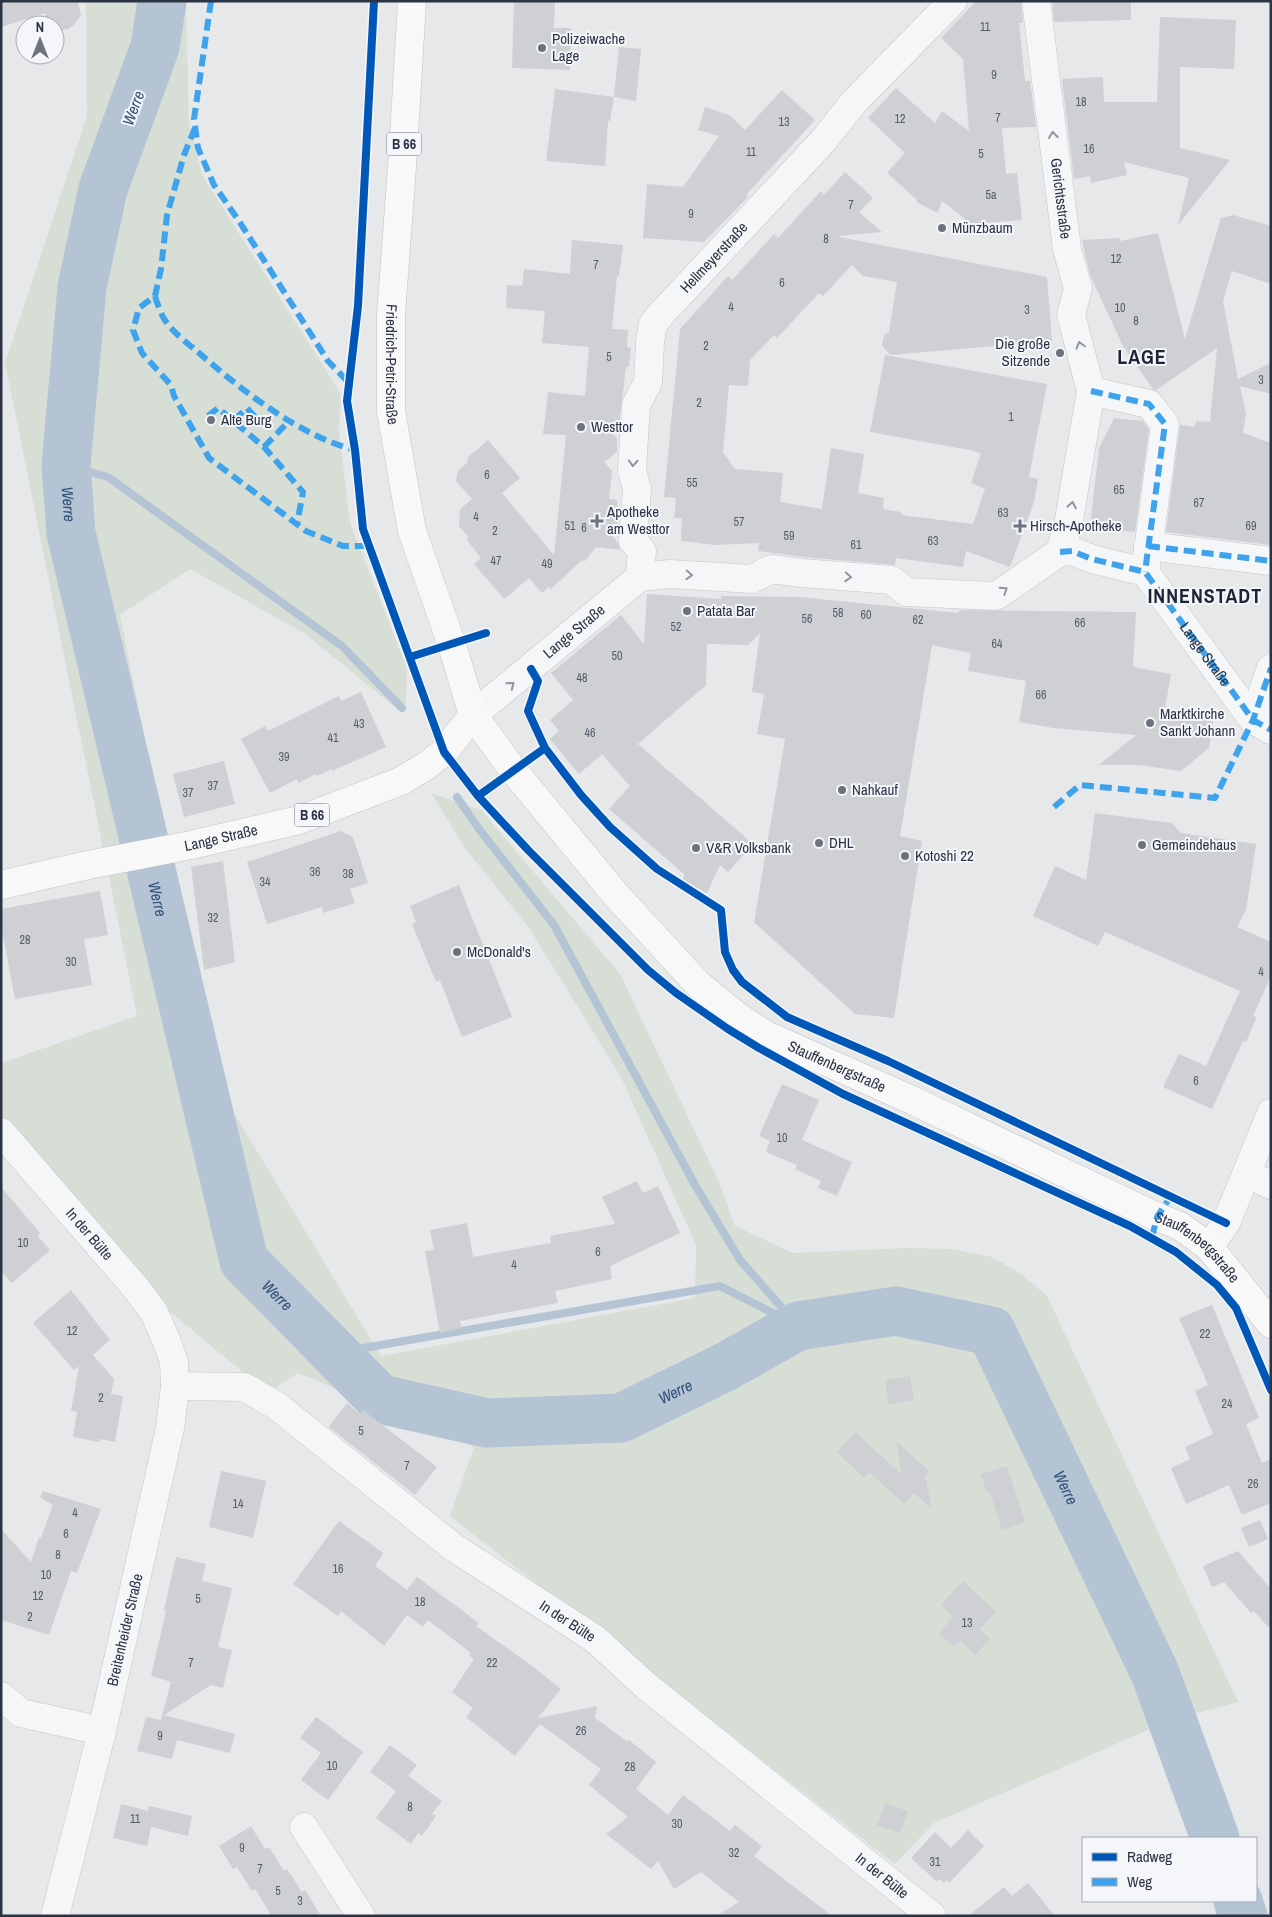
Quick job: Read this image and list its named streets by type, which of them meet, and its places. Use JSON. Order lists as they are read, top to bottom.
{
  "streets": {
    "main road": [
      "B 66",
      "Friedrich-Petri-Straße",
      "Lange Straße",
      "Stauffenbergstraße"
    ],
    "street": [
      "Gerichtsstraße",
      "Hellmeyerstraße",
      "In der Bülte",
      "Breitenheider Straße"
    ]
  },
  "crossings": [
    ["Hellmeyerstraße", "Lange Straße"],
    ["Friedrich-Petri-Straße", "Lange Straße"],
    ["Friedrich-Petri-Straße", "Stauffenbergstraße"],
    ["Lange Straße", "Stauffenbergstraße"],
    ["In der Bülte", "Breitenheider Straße"]
  ],
  "one_way": ["Gerichtsstraße", "Hellmeyerstraße"],
  "districts": ["LAGE", "INNENSTADT"],
  "water": ["Werre"],
  "places": {
    "other": [
      "Polizeiwache Lage",
      "Münzbaum",
      "Die große Sitzende",
      "Alte Burg",
      "Westtor",
      "Patata Bar",
      "Marktkirche Sankt Johann",
      "Nahkauf",
      "DHL",
      "Gemeindehaus",
      "V&R Volksbank",
      "Kotoshi 22",
      "McDonald's"
    ],
    "health": ["Apotheke am Westtor", "Hirsch-Apotheke"]
  },
  "house_numbers": [
    "11",
    "9",
    "18",
    "7",
    "12",
    "13",
    "16",
    "11",
    "5",
    "5a",
    "7",
    "9",
    "8",
    "12",
    "7",
    "6",
    "4",
    "10",
    "3",
    "8",
    "2",
    "5",
    "3",
    "2",
    "1",
    "6",
    "55",
    "65",
    "67",
    "63",
    "4",
    "57",
    "51",
    "69",
    "6",
    "2",
    "59",
    "63",
    "61",
    "47",
    "49",
    "58",
    "60",
    "56",
    "62",
    "66",
    "52",
    "64",
    "50",
    "48",
    "66",
    "43",
    "46",
    "41",
    "39",
    "37",
    "37",
    "36",
    "38",
    "34",
    "32",
    "28",
    "30",
    "4",
    "6",
    "10",
    "10",
    "6",
    "4",
    "12",
    "22",
    "2",
    "24",
    "5",
    "7",
    "26",
    "14",
    "4",
    "6",
    "8",
    "16",
    "10",
    "12",
    "5",
    "18",
    "2",
    "13",
    "7",
    "22",
    "26",
    "9",
    "10",
    "28",
    "8",
    "11",
    "30",
    "9",
    "32",
    "31",
    "7",
    "5",
    "3"
  ],
  "legend": ["Radweg", "Weg"],
  "north": "top"
}
